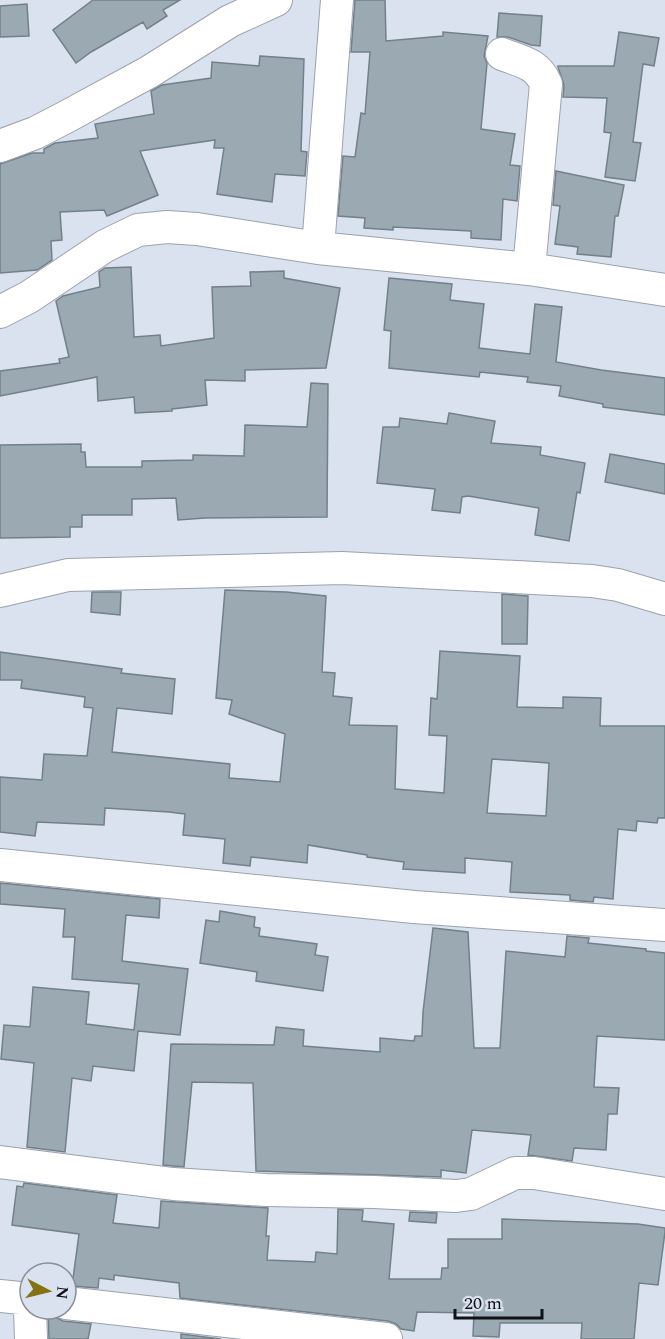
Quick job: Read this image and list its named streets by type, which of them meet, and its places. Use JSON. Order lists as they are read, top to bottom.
{
  "scale_bar": "20 m",
  "north": "right"
}
